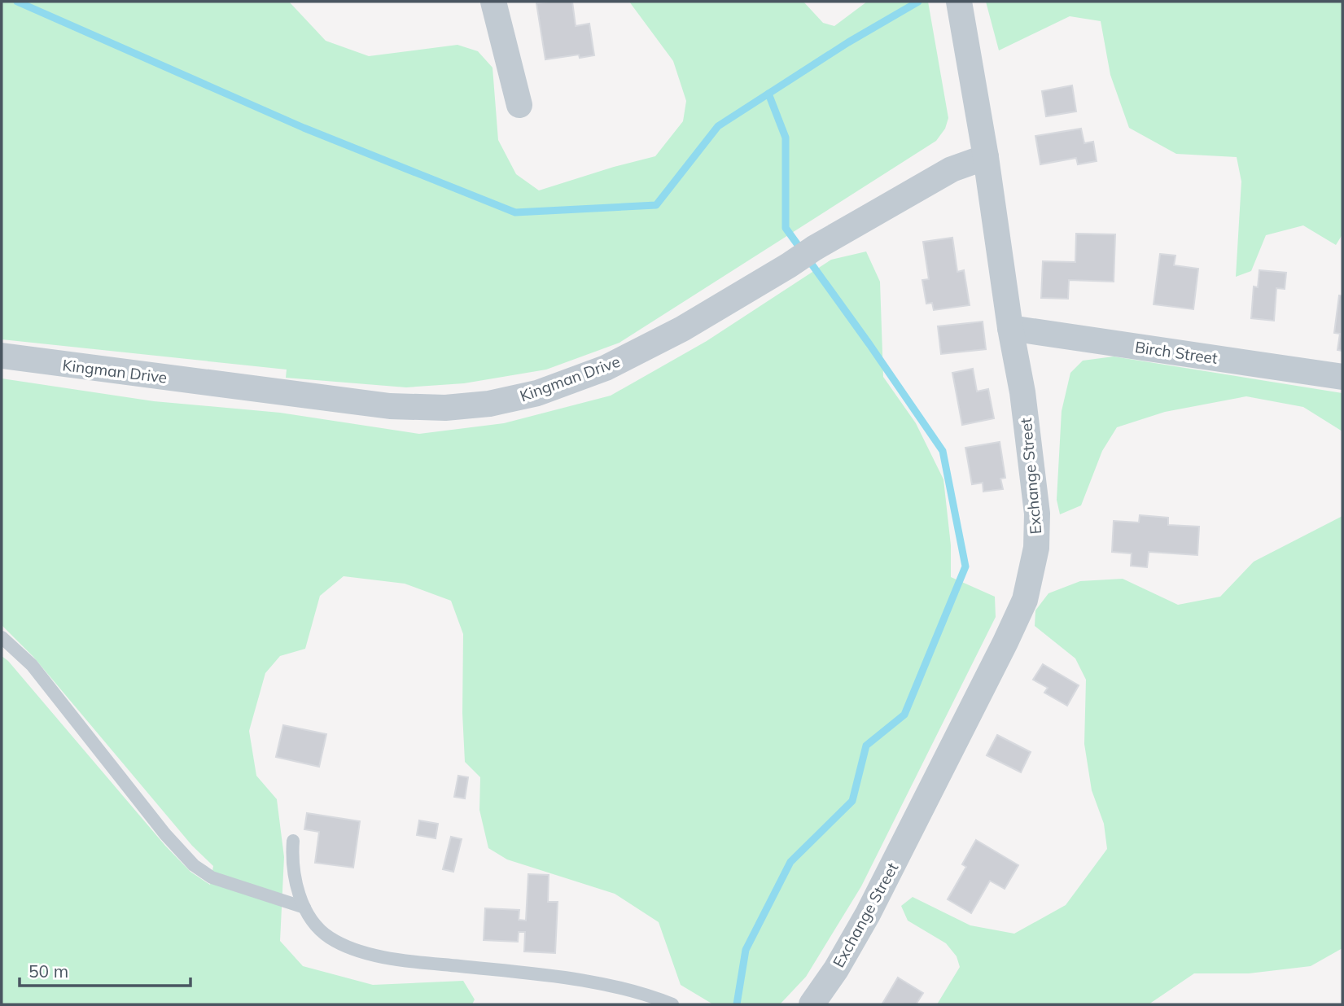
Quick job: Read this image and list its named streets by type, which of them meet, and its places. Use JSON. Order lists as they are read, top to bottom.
{
  "streets": {
    "street": ["Birch Street", "Kingman Drive", "Exchange Street"]
  },
  "crossings": [
    ["Birch Street", "Exchange Street"],
    ["Kingman Drive", "Exchange Street"]
  ],
  "scale_bar": "50 m"
}
